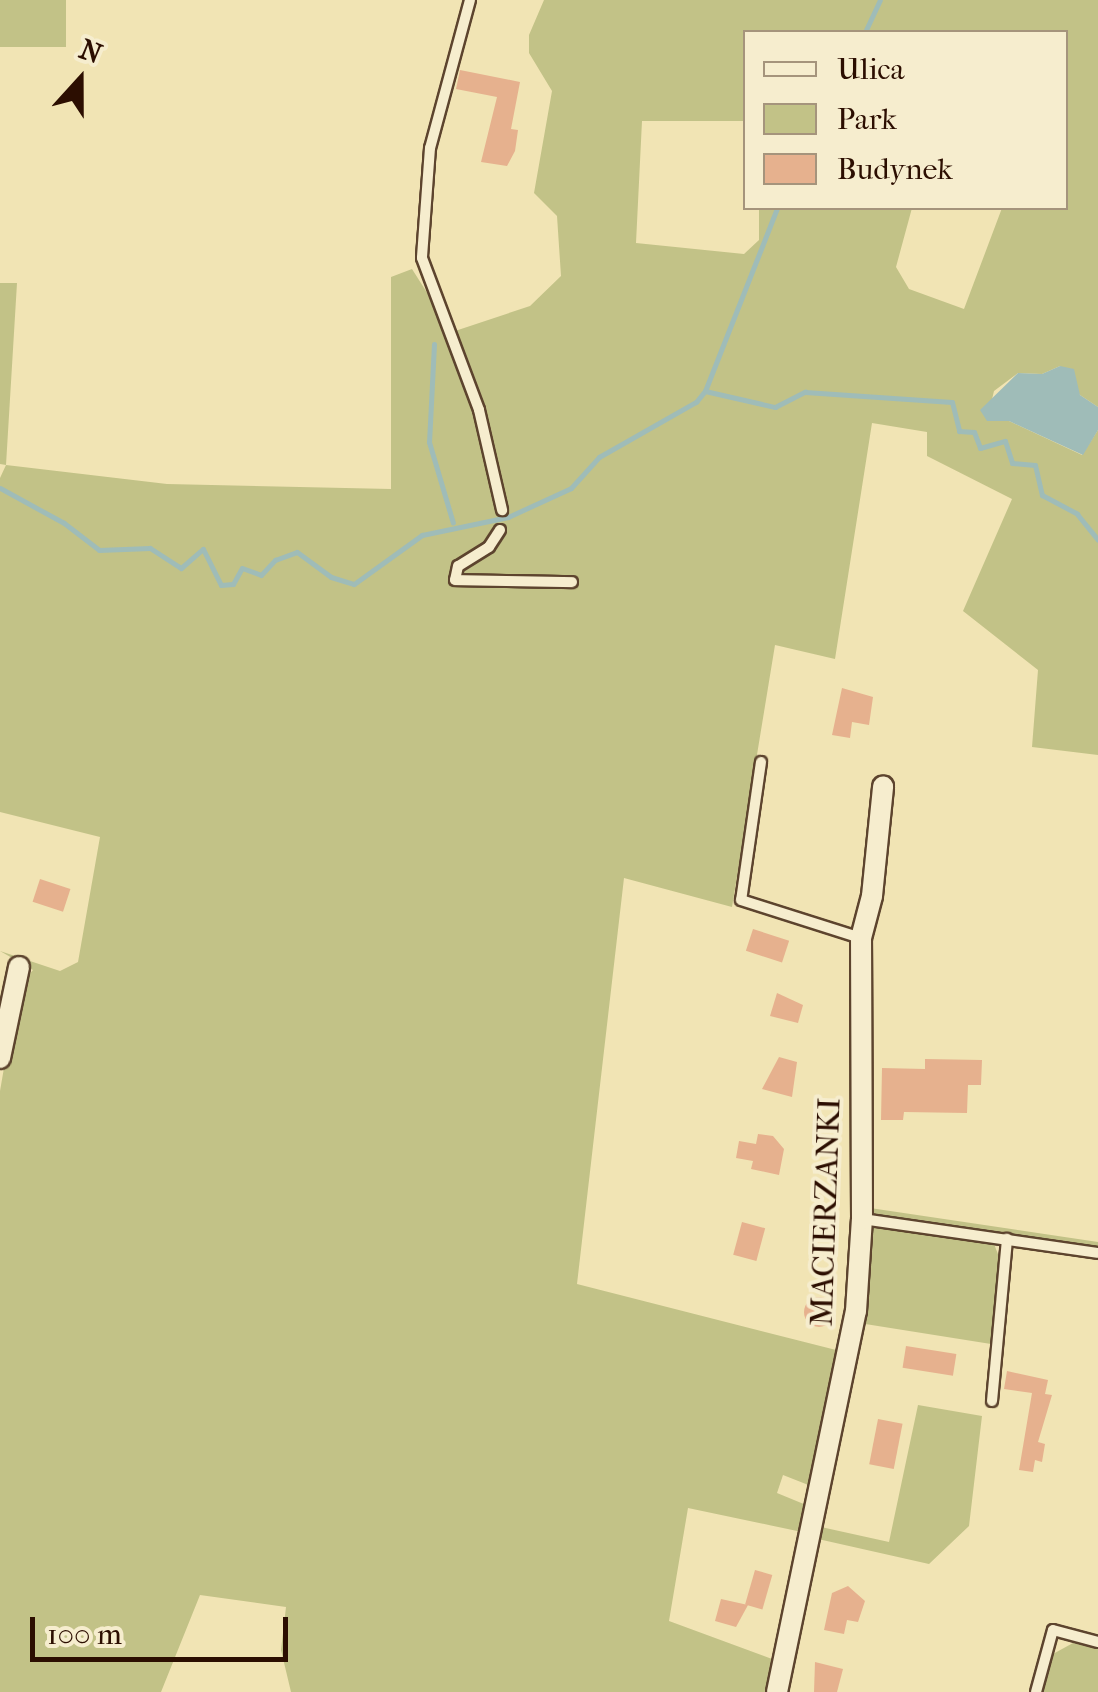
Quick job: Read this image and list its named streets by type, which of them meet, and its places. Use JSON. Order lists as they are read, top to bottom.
{
  "streets": {
    "street": ["MACIERZANKI"]
  },
  "legend": ["Ulica", "Park", "Budynek"],
  "scale_bar": "100 m",
  "north": "top"
}
